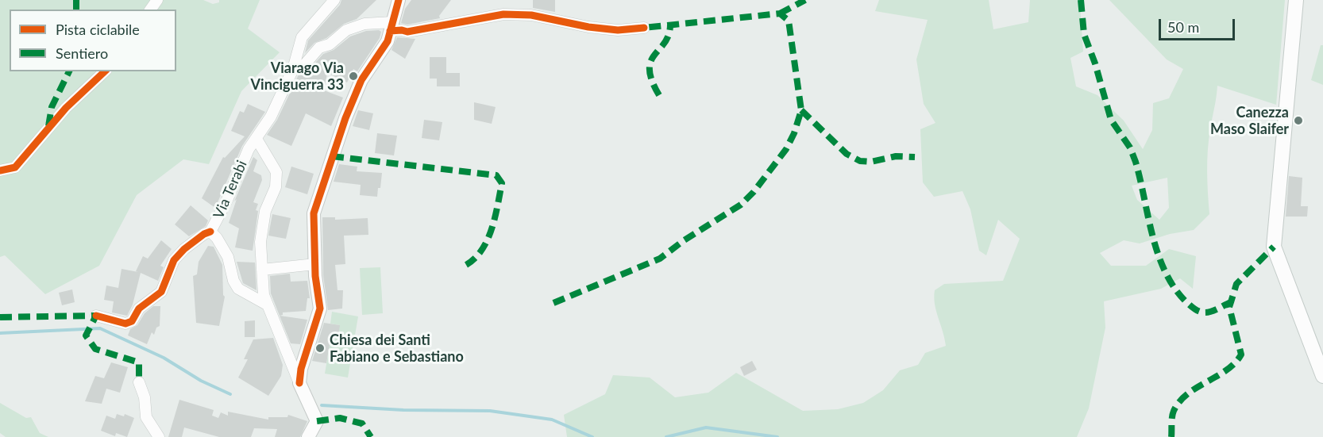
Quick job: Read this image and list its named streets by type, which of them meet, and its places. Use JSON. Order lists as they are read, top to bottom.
{
  "streets": {
    "street": ["Via Terabi"]
  },
  "places": ["Viarago Via Vinciguerra 33", "Canezza Maso Slaifer", "Chiesa dei Santi Fabiano e Sebastiano"],
  "legend": ["Pista ciclabile", "Sentiero"],
  "scale_bar": "50 m"
}
